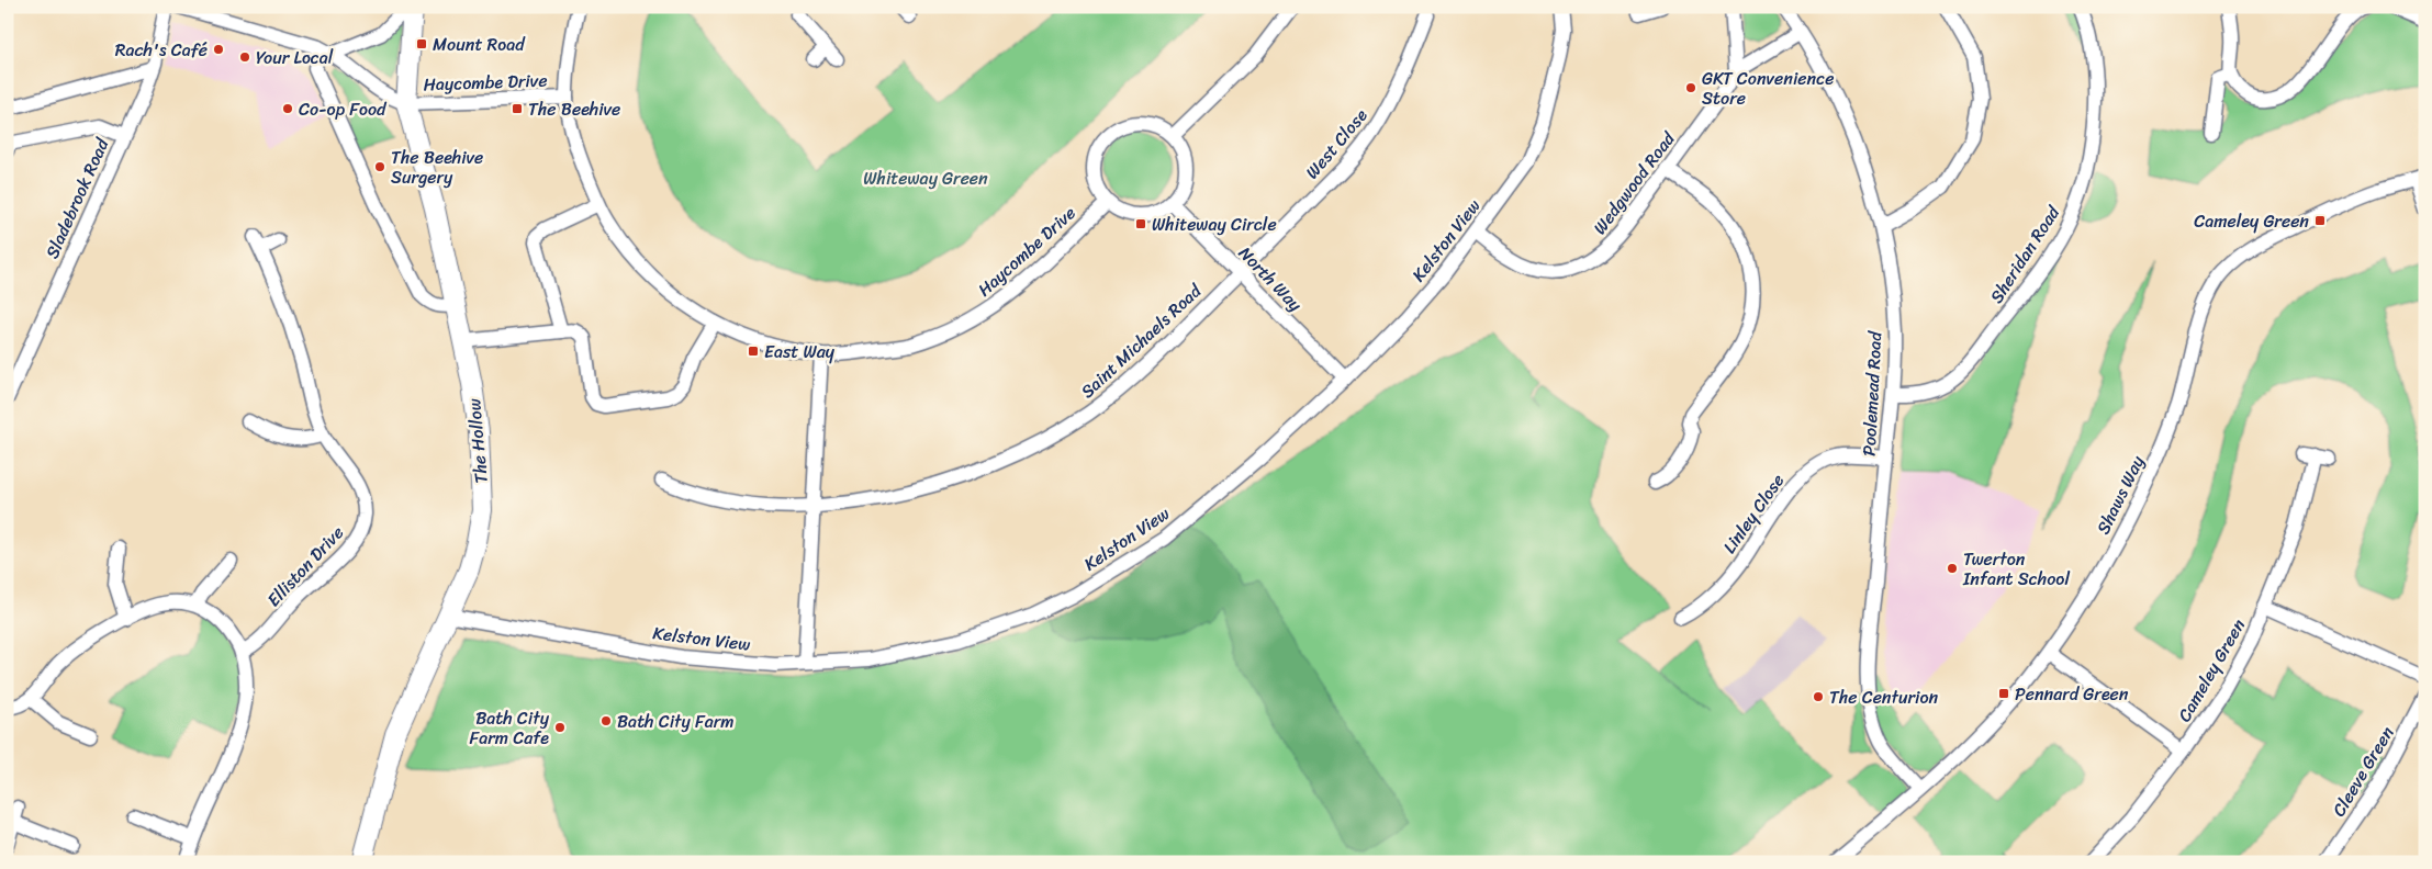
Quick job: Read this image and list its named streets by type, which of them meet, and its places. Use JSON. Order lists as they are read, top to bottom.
{
  "streets": {
    "street": [
      "Haycombe Drive",
      "West Close",
      "Wedgwood Road",
      "Sladebrook Road",
      "Kelston View",
      "Sheridan Road",
      "North Way",
      "Saint Michaels Road",
      "Poolemead Road",
      "The Hollow",
      "Shaws Way",
      "Linley Close",
      "Elliston Drive",
      "Cameley Green",
      "Cleeve Green"
    ]
  },
  "crossings": [
    ["Haycombe Drive", "North Way"],
    ["Haycombe Drive", "The Hollow"],
    ["West Close", "North Way"],
    ["West Close", "Saint Michaels Road"],
    ["Wedgwood Road", "Kelston View"],
    ["Wedgwood Road", "Poolemead Road"],
    ["Kelston View", "North Way"],
    ["Kelston View", "The Hollow"],
    ["Sheridan Road", "Poolemead Road"],
    ["North Way", "Saint Michaels Road"],
    ["Poolemead Road", "Shaws Way"],
    ["Poolemead Road", "Linley Close"]
  ],
  "parks": ["Whiteway Green"],
  "places": {
    "transit": [
      "Mount Road",
      "The Beehive",
      "Cameley Green",
      "Whiteway Circle",
      "East Way",
      "Pennard Green"
    ],
    "other": [
      "Rach's Café",
      "Your Local",
      "GKT Convenience Store",
      "Co-op Food",
      "The Beehive Surgery",
      "Twerton Infant School",
      "The Centurion",
      "Bath City Farm",
      "Bath City Farm Cafe"
    ]
  }
}
